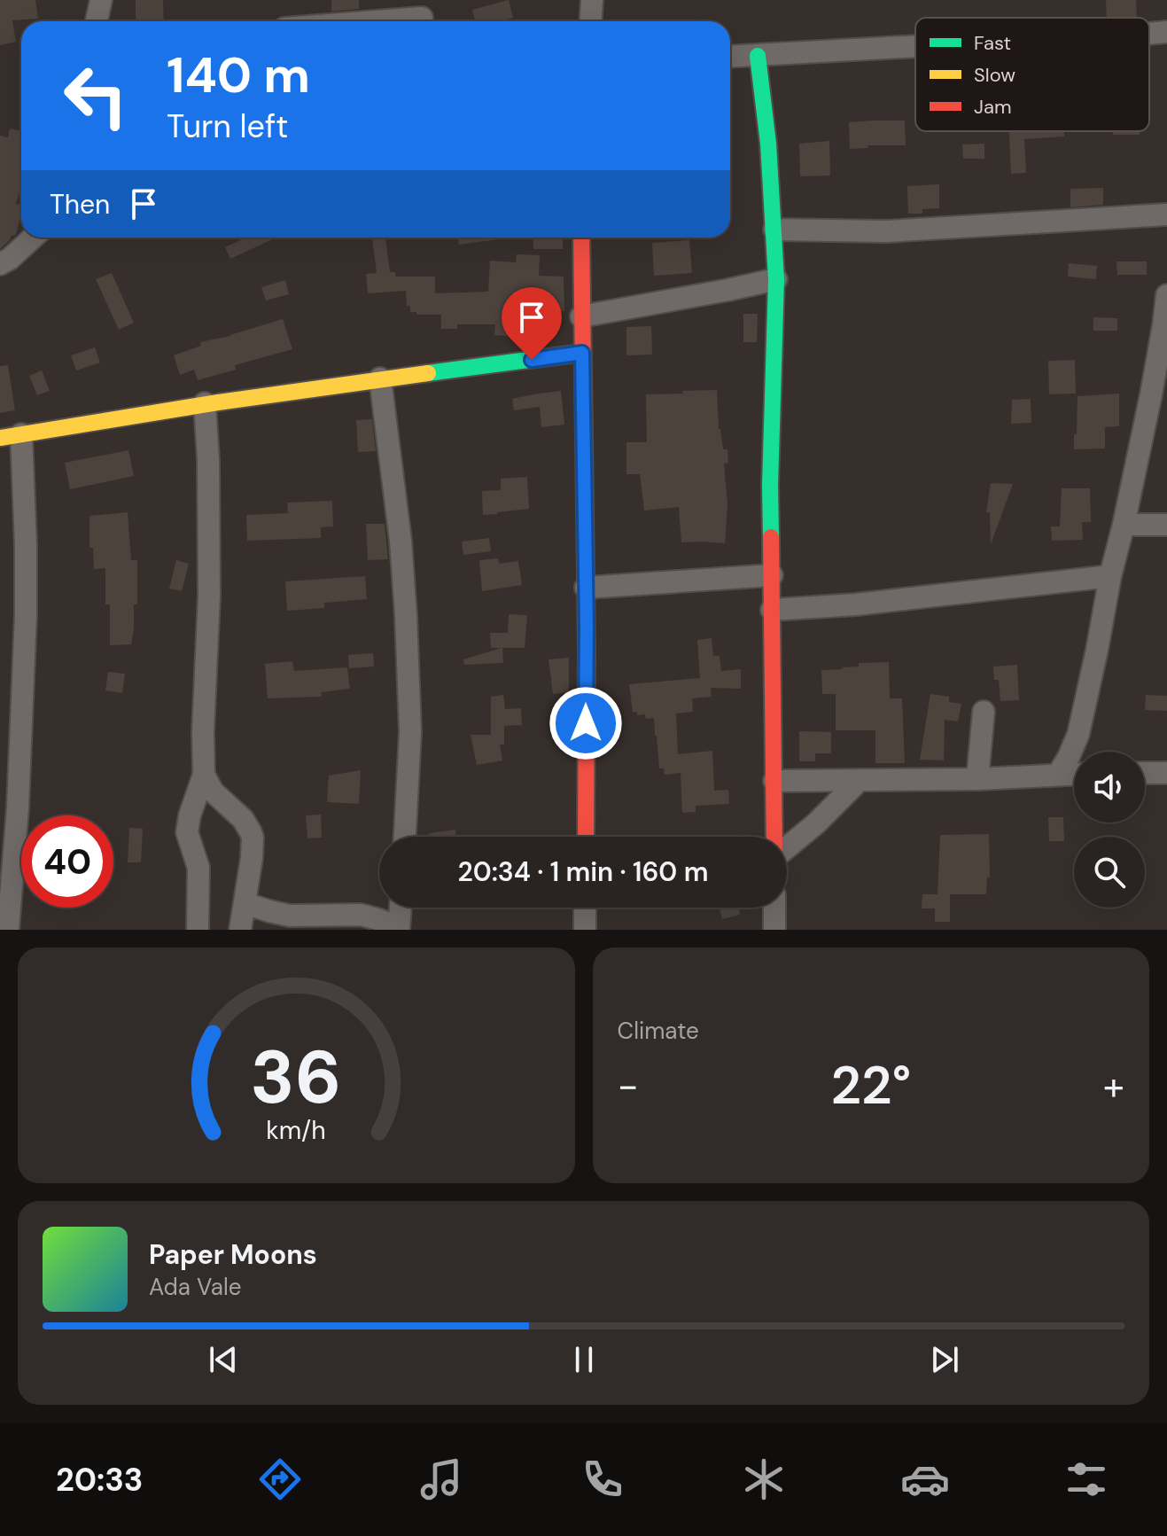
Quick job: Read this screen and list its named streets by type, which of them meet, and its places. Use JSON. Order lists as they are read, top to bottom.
{
  "legend": ["Fast", "Slow", "Jam"],
  "page": {
    "turn": ["140 m", "Turn left"],
    "then": "Then",
    "limit": "40",
    "trip": "20:34 · 1 min · 160 m",
    "tile": "Climate",
    "heat": ["−", "22°", "+"],
    "song": ["Paper Moons", "Ada Vale"],
    "tabs": "20:33",
    "gauge": ["36", "km/h"]
  }
}
